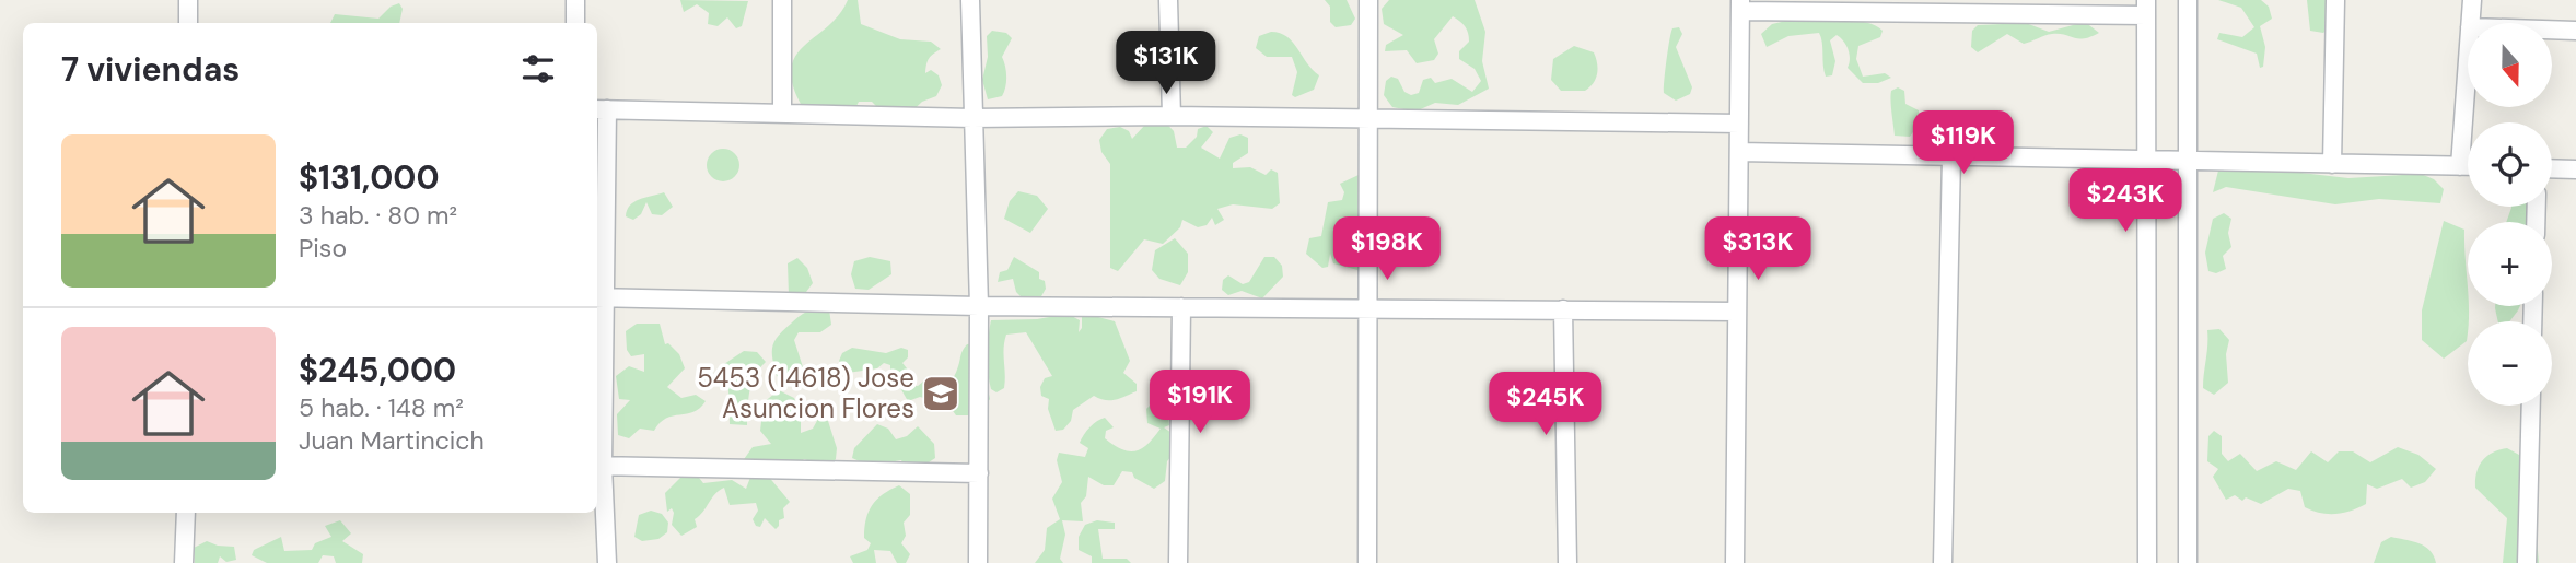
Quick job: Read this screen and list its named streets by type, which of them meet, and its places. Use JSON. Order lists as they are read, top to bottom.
{
  "places": {
    "school or university": ["5453 (14618) Jose Asuncion Flores"]
  },
  "north": "bottom",
  "page": {
    "map_buttons": ["+", "−"],
    "heading": "7 viviendas",
    "price": [
      "$131K",
      "$119K",
      "$243K",
      "$198K",
      "$313K",
      "$191K",
      "$245K"
    ],
    "list": [
      {
        "name": "$131,000",
        "note": "3 hab. · 80 m² · Piso"
      },
      {
        "name": "$245,000",
        "note": "5 hab. · 148 m² · Juan Martincich"
      }
    ]
  }
}
